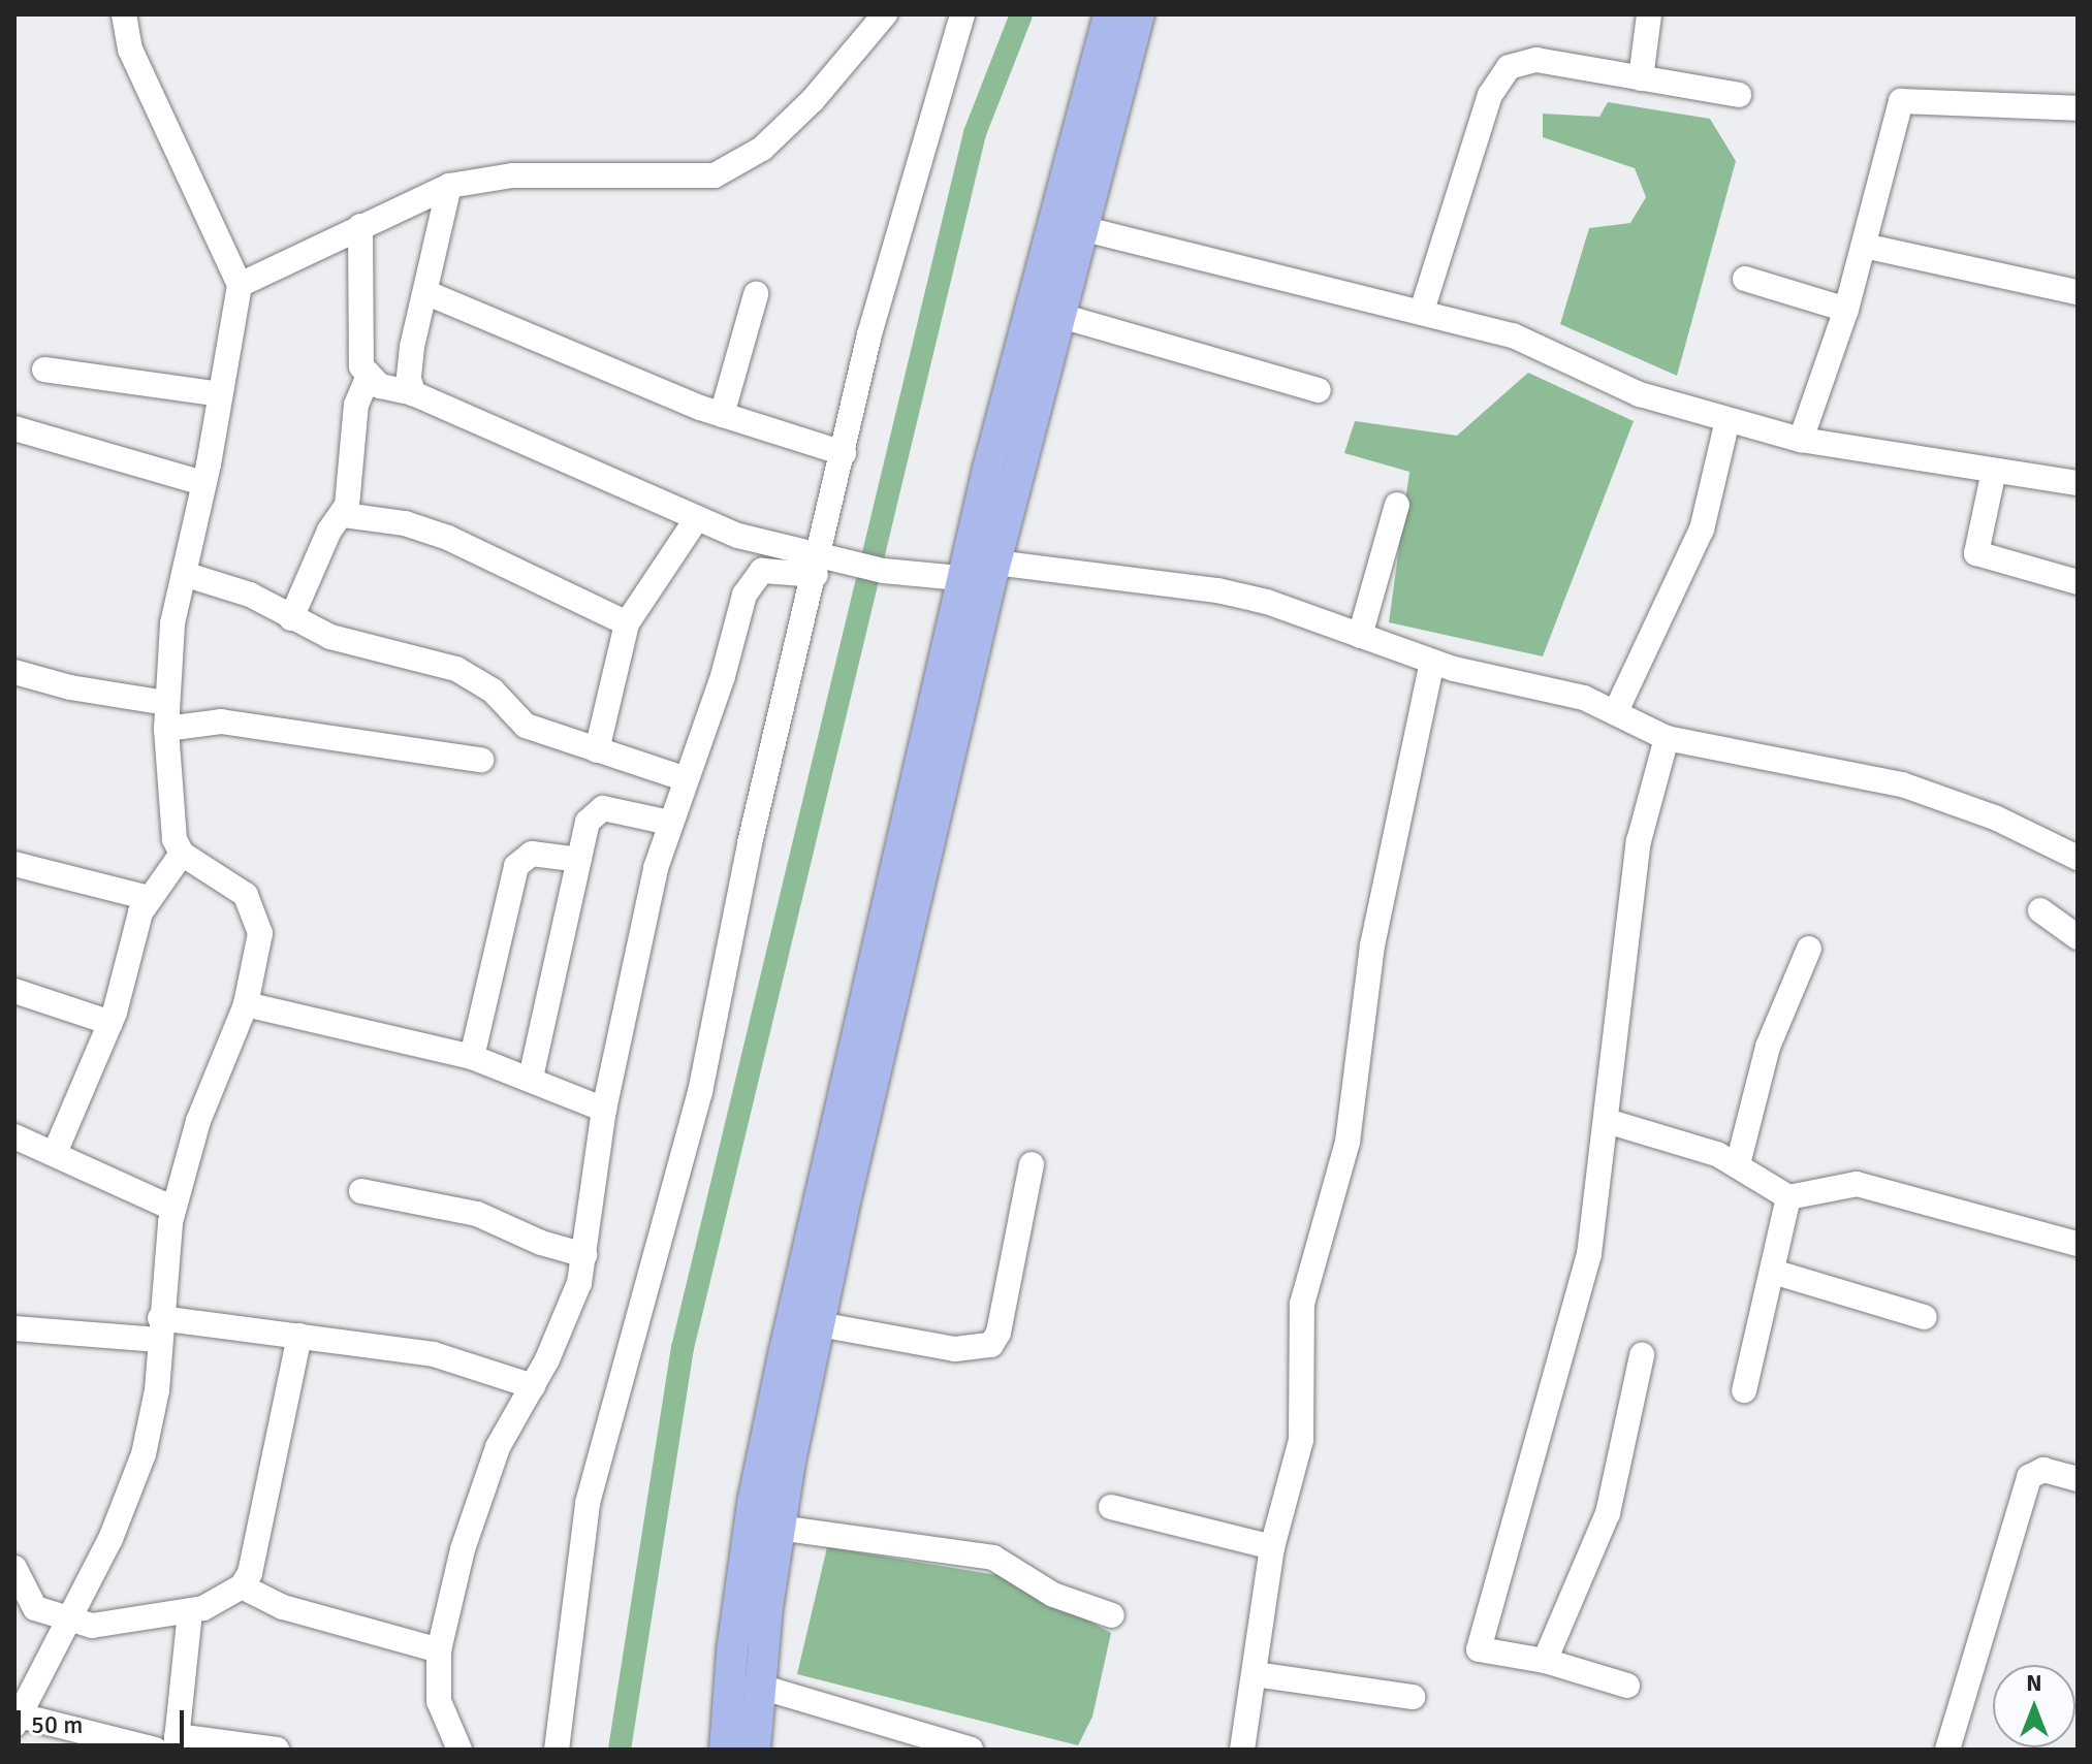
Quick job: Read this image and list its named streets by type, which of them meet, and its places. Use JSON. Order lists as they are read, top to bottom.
{
  "scale_bar": "50 m",
  "north": "top"
}
